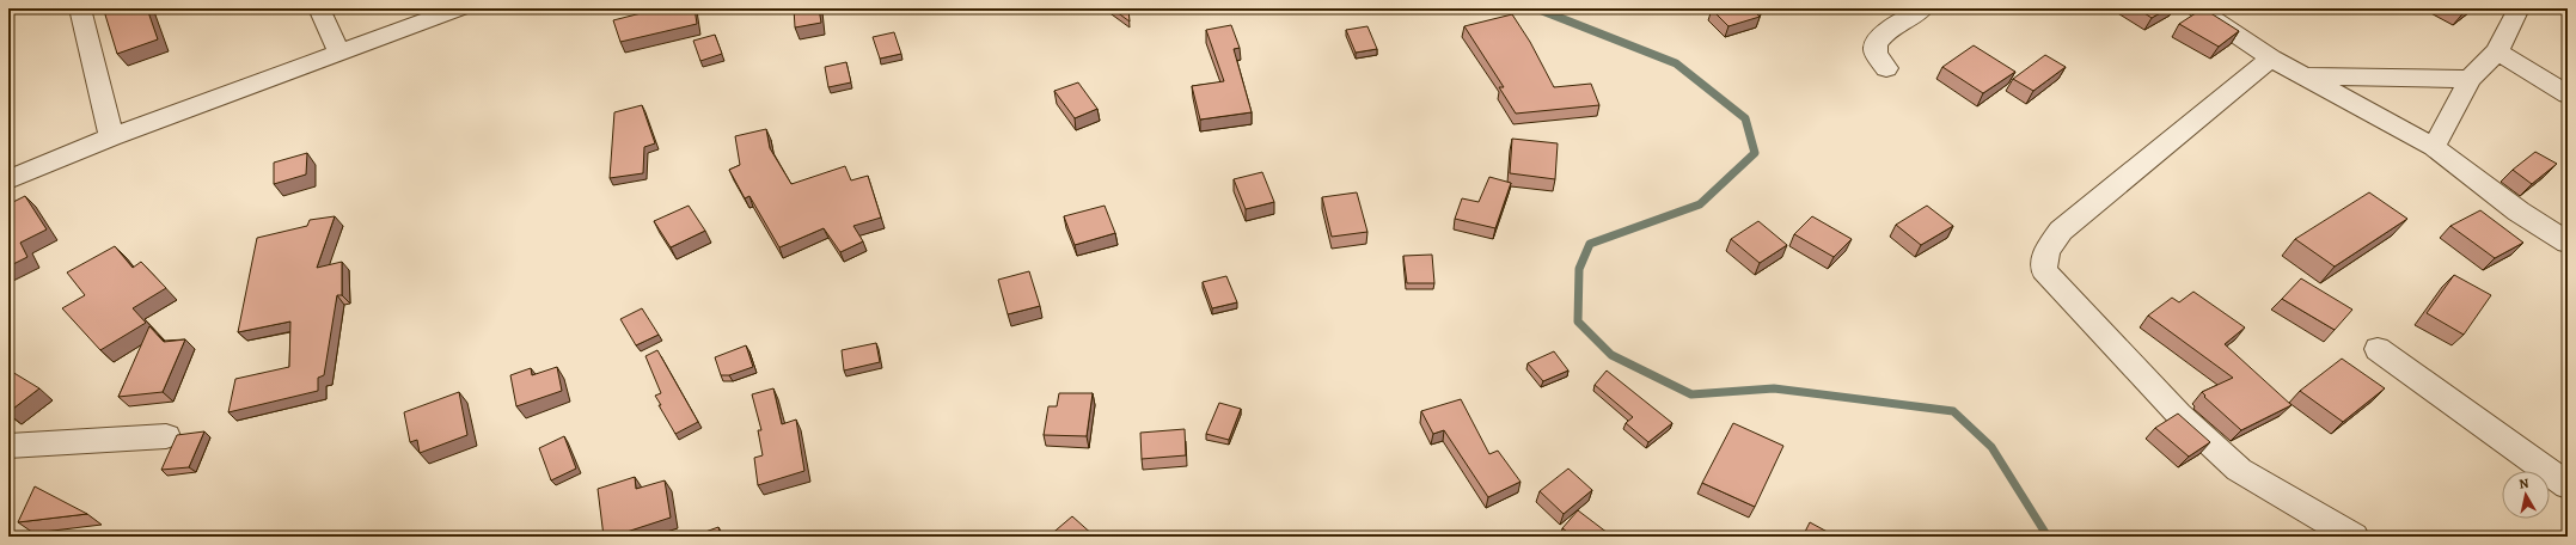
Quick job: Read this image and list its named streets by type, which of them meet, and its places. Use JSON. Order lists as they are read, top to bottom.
{
  "north": "top"
}
